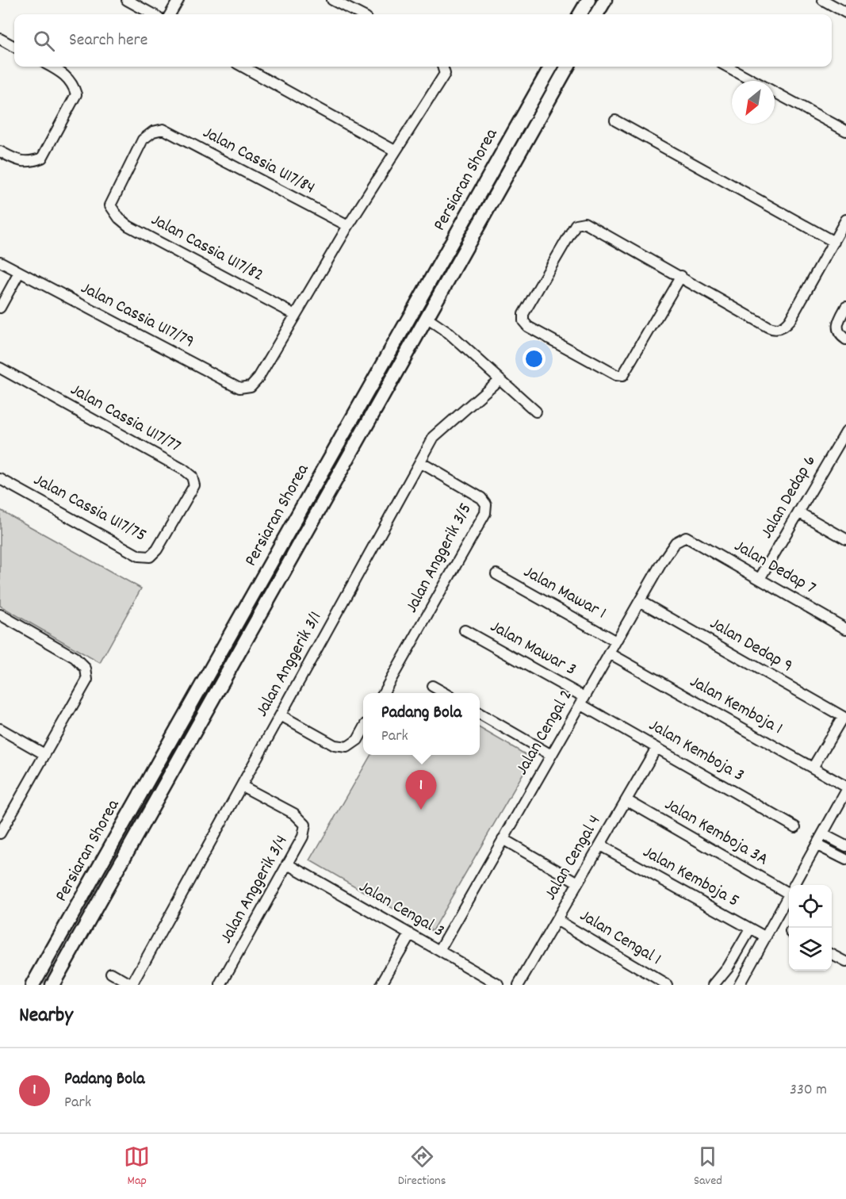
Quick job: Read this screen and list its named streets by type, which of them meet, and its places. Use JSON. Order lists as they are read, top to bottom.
{
  "streets": {
    "main road": ["Persiaran Shorea"],
    "street": [
      "Jalan Cassia U17/84",
      "Jalan Cassia U17/82",
      "Jalan Cassia U17/79",
      "Jalan Cassia U17/77",
      "Jalan Dedap 6",
      "Jalan Cassia U17/75",
      "Jalan Anggerik 3/5",
      "Jalan Dedap 7",
      "Jalan Mawar 1",
      "Jalan Dedap 9",
      "Jalan Mawar 3",
      "Jalan Anggerik 3/1",
      "Jalan Kemboja 1",
      "Jalan Cengal 2",
      "Jalan Kemboja 3",
      "Jalan Kemboja 3A",
      "Jalan Cengal 4",
      "Jalan Kemboja 5",
      "Jalan Anggerik 3/4",
      "Jalan Cengal 3",
      "Jalan Cengal 1"
    ]
  },
  "crossings": [
    ["Jalan Cassia U17/84", "Jalan Cassia U17/82"],
    ["Jalan Cassia U17/82", "Jalan Cassia U17/79"],
    ["Jalan Cassia U17/77", "Jalan Cassia U17/75"],
    ["Jalan Dedap 6", "Jalan Dedap 7"],
    ["Jalan Anggerik 3/5", "Jalan Anggerik 3/1"],
    ["Jalan Dedap 7", "Jalan Cengal 2"],
    ["Jalan Mawar 1", "Jalan Cengal 2"],
    ["Jalan Dedap 9", "Jalan Cengal 2"],
    ["Jalan Mawar 3", "Jalan Cengal 2"],
    ["Jalan Mawar 3", "Jalan Kemboja 3"],
    ["Jalan Anggerik 3/1", "Jalan Anggerik 3/4"],
    ["Jalan Kemboja 1", "Jalan Cengal 2"],
    ["Jalan Cengal 2", "Jalan Kemboja 3"],
    ["Jalan Cengal 2", "Jalan Cengal 3"],
    ["Jalan Kemboja 3", "Jalan Cengal 4"],
    ["Jalan Kemboja 3A", "Jalan Cengal 4"],
    ["Jalan Cengal 4", "Jalan Kemboja 5"],
    ["Jalan Cengal 4", "Jalan Cengal 1"],
    ["Jalan Anggerik 3/4", "Jalan Cengal 3"]
  ],
  "north": "bottom left",
  "page": {
    "search": "Search here",
    "popup": ["Padang Bola", "Park"],
    "pins": "1",
    "heading": "Nearby",
    "list": [
      {
        "mark": "1",
        "name": "Padang Bola",
        "note": "Park",
        "value": "330 m"
      }
    ],
    "nav": ["Map", "Directions", "Saved"]
  }
}
